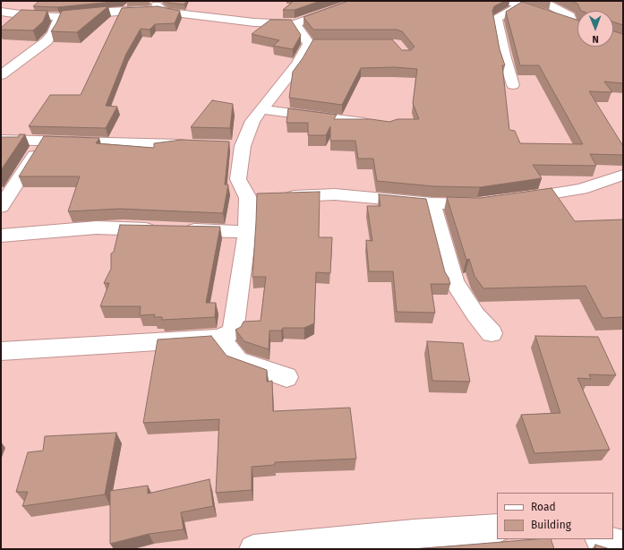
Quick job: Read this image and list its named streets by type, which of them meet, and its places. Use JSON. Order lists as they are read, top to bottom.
{
  "legend": ["Road", "Building"],
  "north": "bottom"
}
